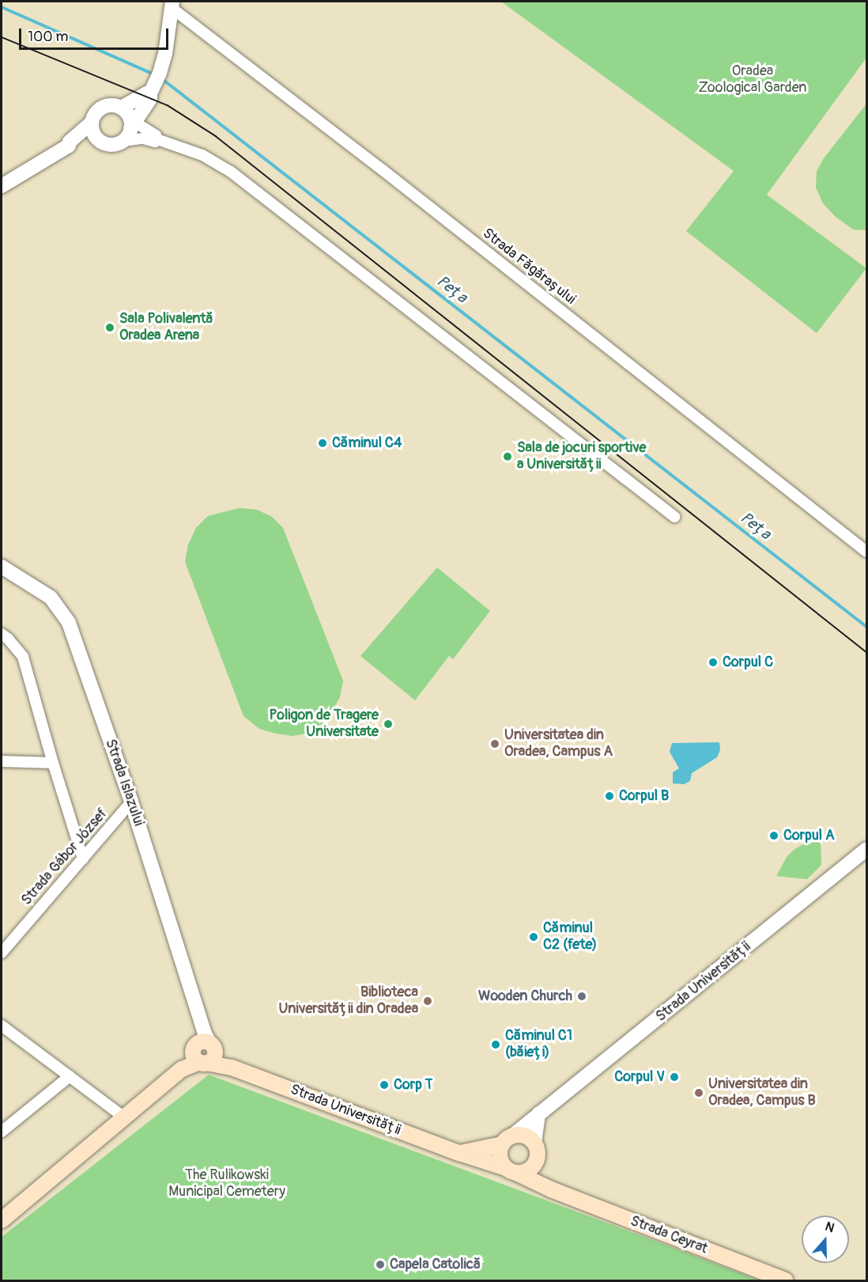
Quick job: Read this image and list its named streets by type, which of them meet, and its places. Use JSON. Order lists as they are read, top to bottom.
{
  "streets": {
    "main road": ["Strada Universității", "Strada Ceyrat"],
    "street": ["Strada Făgărașului", "Strada Islazului", "Strada Gábor József"]
  },
  "crossings": [
    ["Strada Islazului", "Strada Gábor József"],
    ["Strada Islazului", "Strada Universității"],
    ["Strada Universității", "Strada Ceyrat"]
  ],
  "water": ["Peța"],
  "parks": ["Oradea Zoological Garden", "The Rulikowski Municipal Cemetery"],
  "places": [
    "Sala Polivalentă Oradea Arena",
    "Căminul C4",
    "Sala de jocuri sportive a Universității",
    "Corpul C",
    "Poligon de Tragere Universitate",
    "Universitatea din Oradea, Campus A",
    "Corpul B",
    "Corpul A",
    "Căminul C2 (fete)",
    "Wooden Church",
    "Biblioteca Universității din Oradea",
    "Căminul C1 (băieți)",
    "Corpul V",
    "Corp T",
    "Universitatea din Oradea, Campus B",
    "Capela Catolică"
  ],
  "scale_bar": "100 m",
  "north": "top"
}
